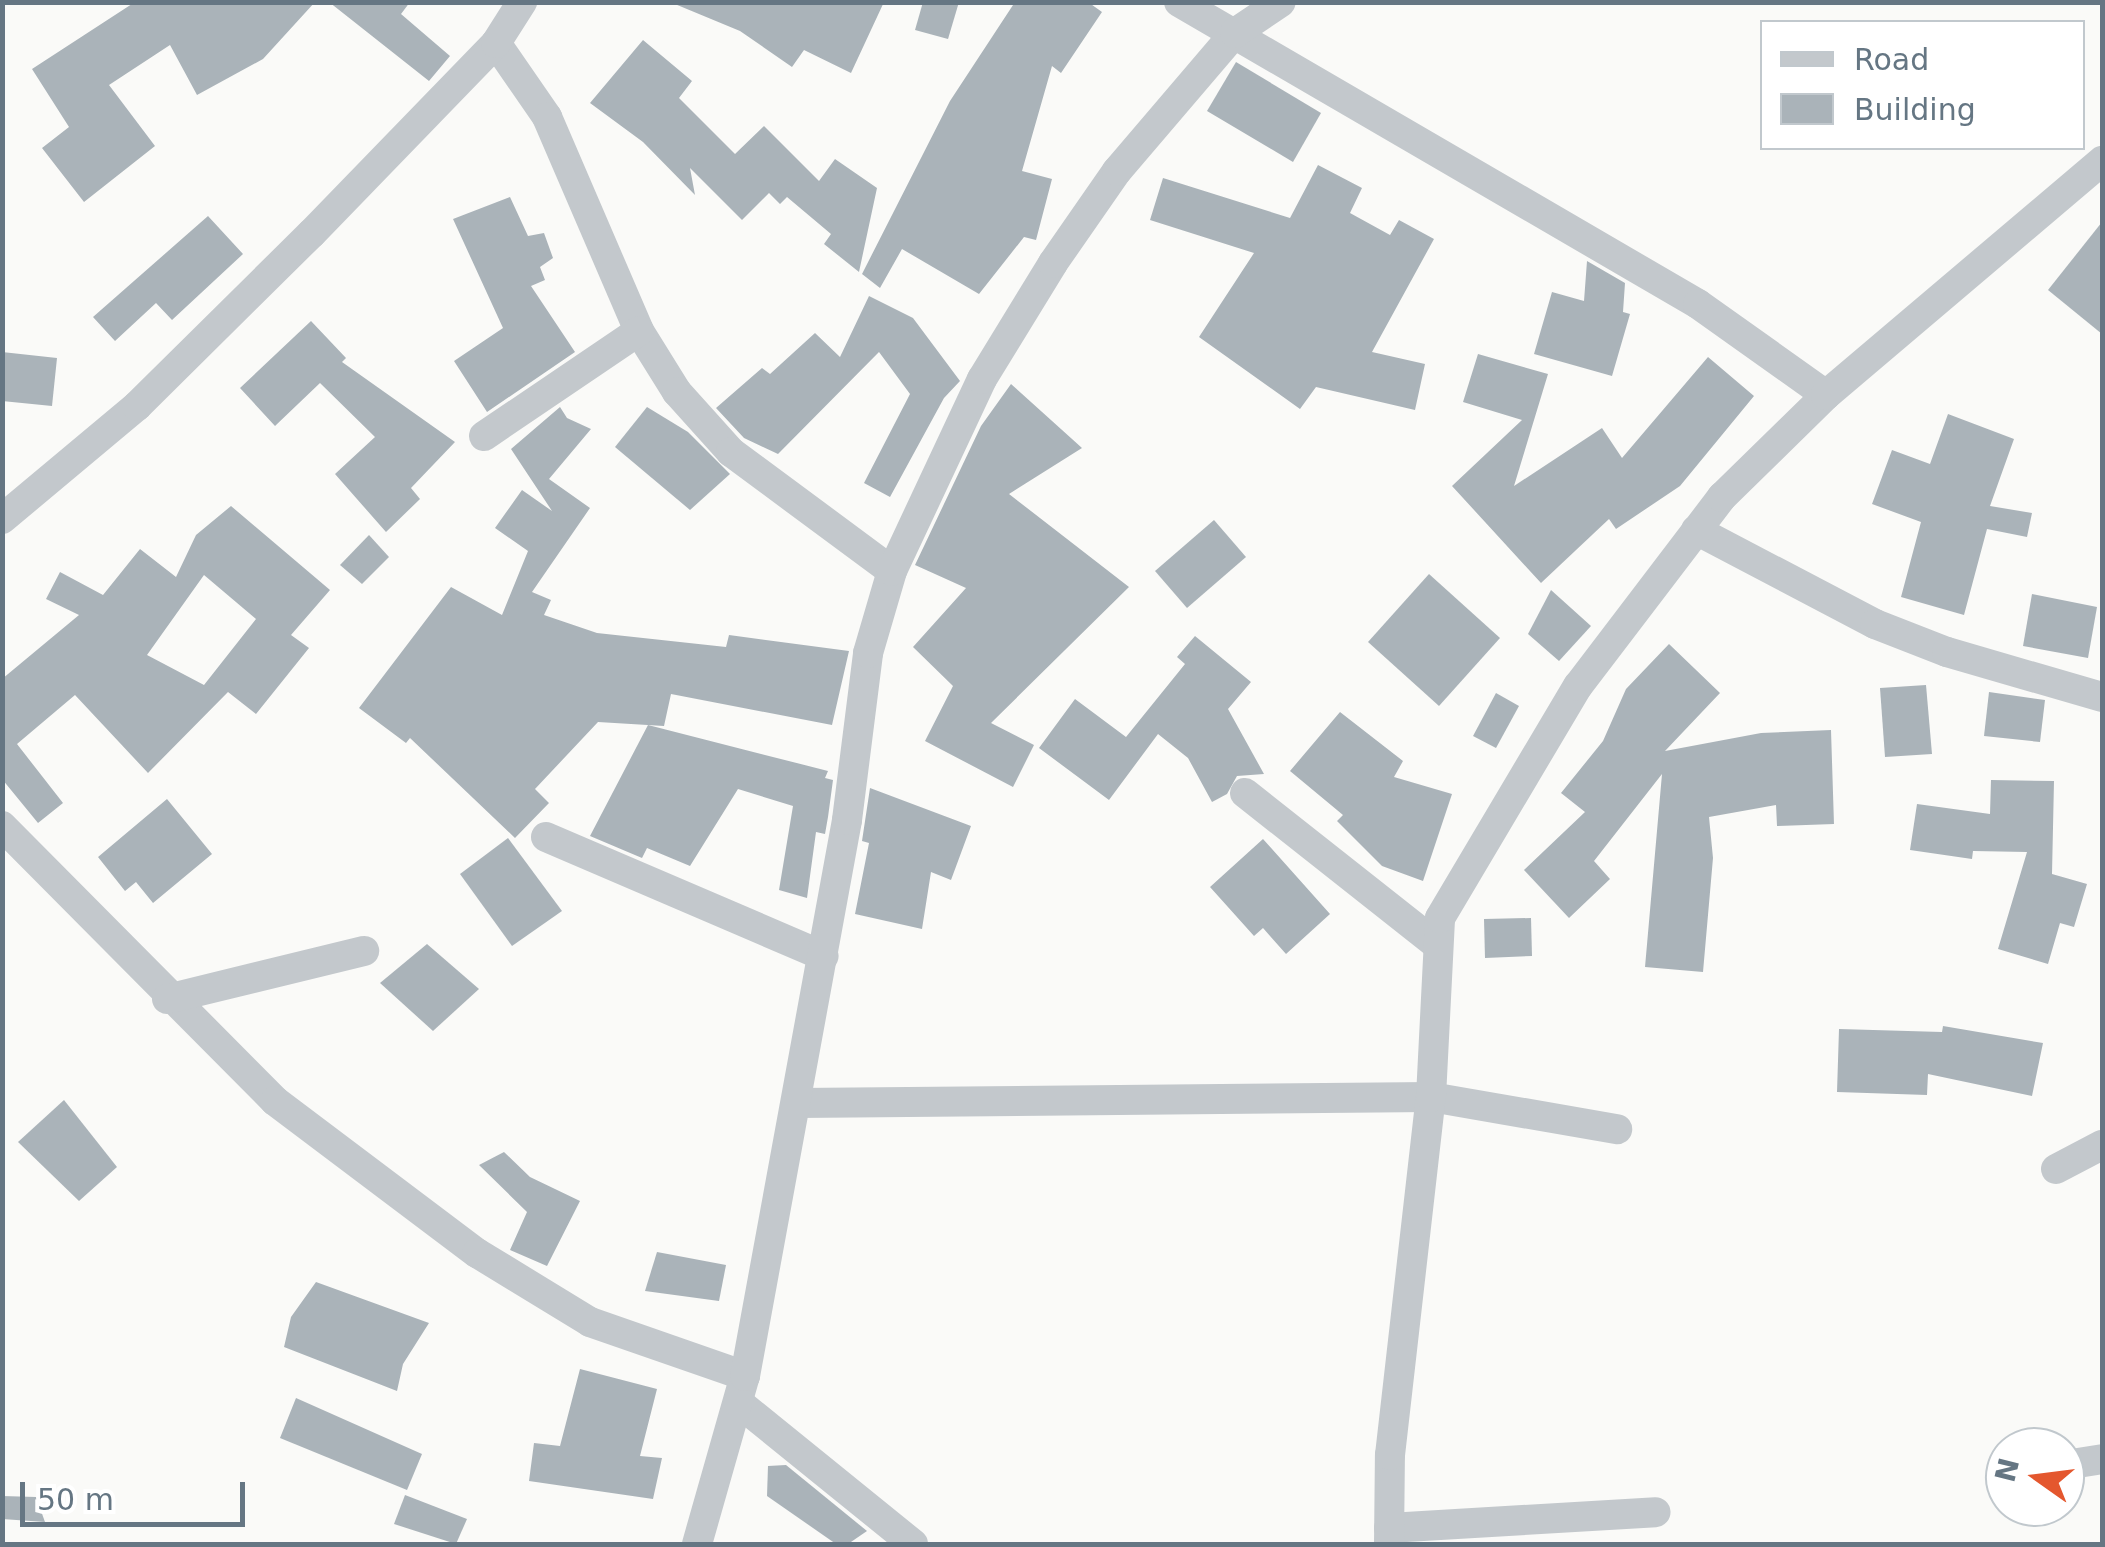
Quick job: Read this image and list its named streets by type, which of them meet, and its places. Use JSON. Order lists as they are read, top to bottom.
{
  "legend": ["Road", "Building"],
  "scale_bar": "50 m",
  "north": "left"
}
